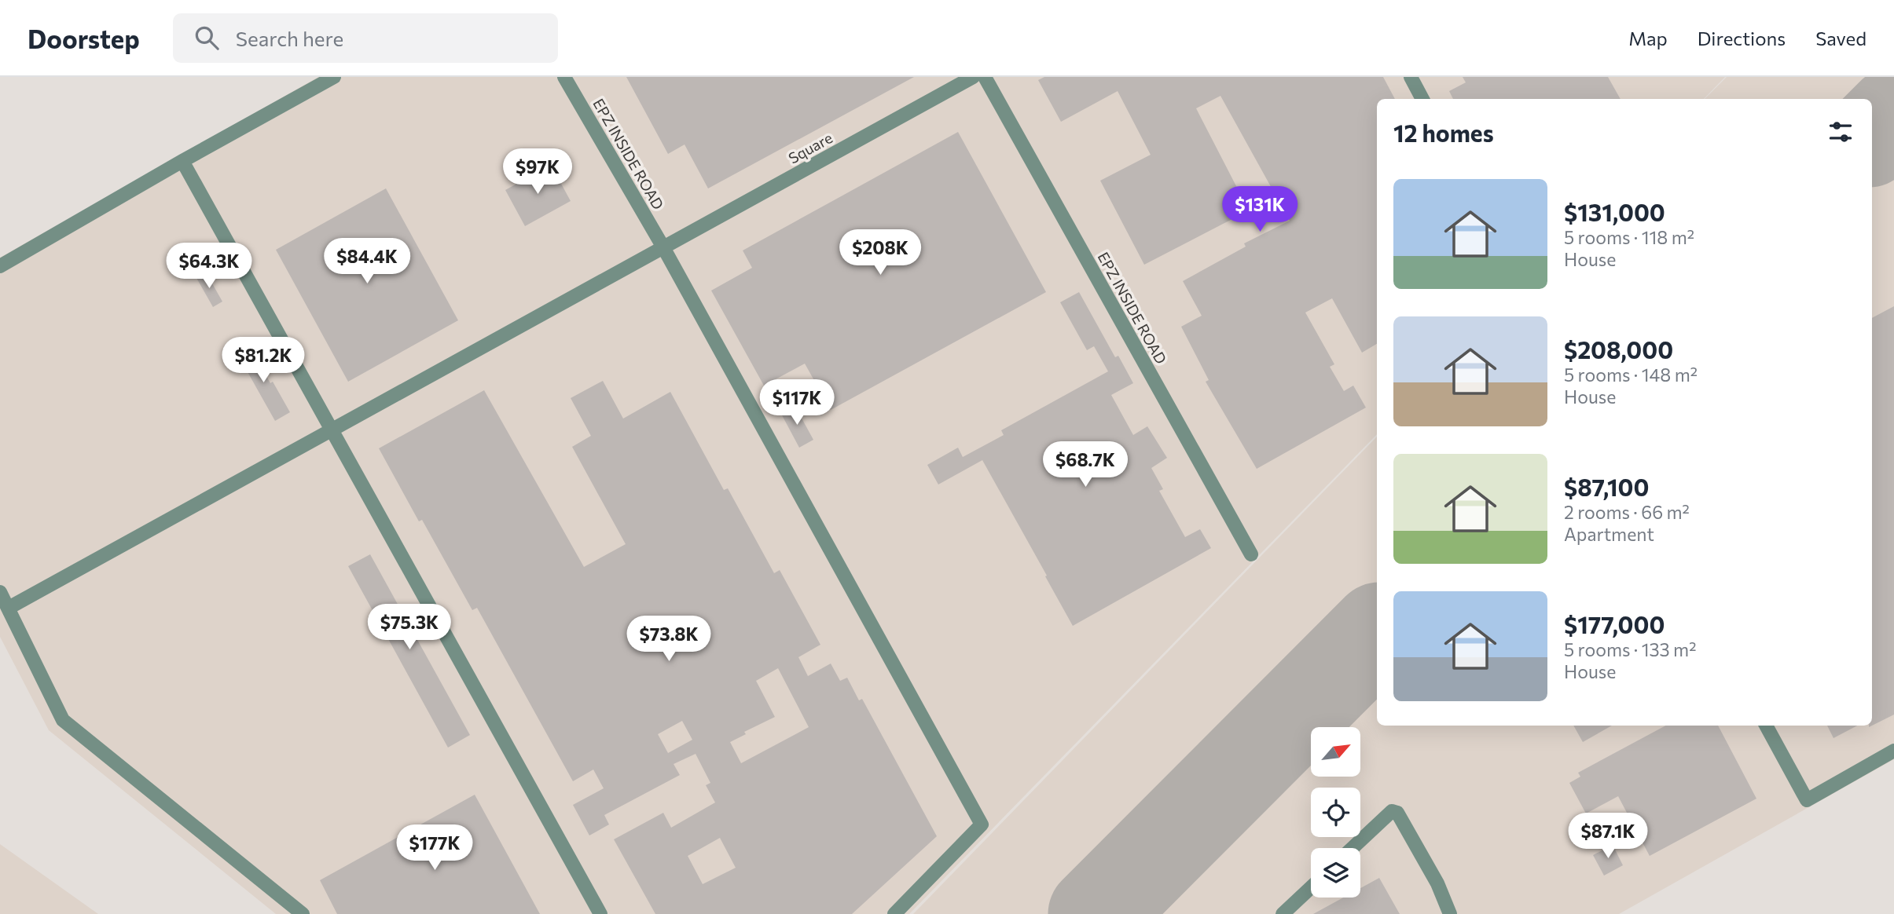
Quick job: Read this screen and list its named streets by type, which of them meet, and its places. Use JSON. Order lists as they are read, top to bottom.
{
  "streets": {
    "lane": ["Square", "EPZ INSIDE ROAD"]
  },
  "crossings": [
    ["Square", "EPZ INSIDE ROAD"]
  ],
  "north": "top right",
  "page": {
    "header": "Doorstep",
    "search": "Search here",
    "nav": ["Map", "Directions", "Saved"],
    "heading": "12 homes",
    "price": [
      "$97K",
      "$131K",
      "$208K",
      "$84.4K",
      "$64.3K",
      "$81.2K",
      "$117K",
      "$68.7K",
      "$75.3K",
      "$73.8K",
      "$87.1K",
      "$177K"
    ],
    "list": [
      {
        "name": "$131,000",
        "note": "5 rooms · 118 m² · House"
      },
      {
        "name": "$208,000",
        "note": "5 rooms · 148 m² · House"
      },
      {
        "name": "$87,100",
        "note": "2 rooms · 66 m² · Apartment"
      },
      {
        "name": "$177,000",
        "note": "5 rooms · 133 m² · House"
      }
    ]
  }
}
